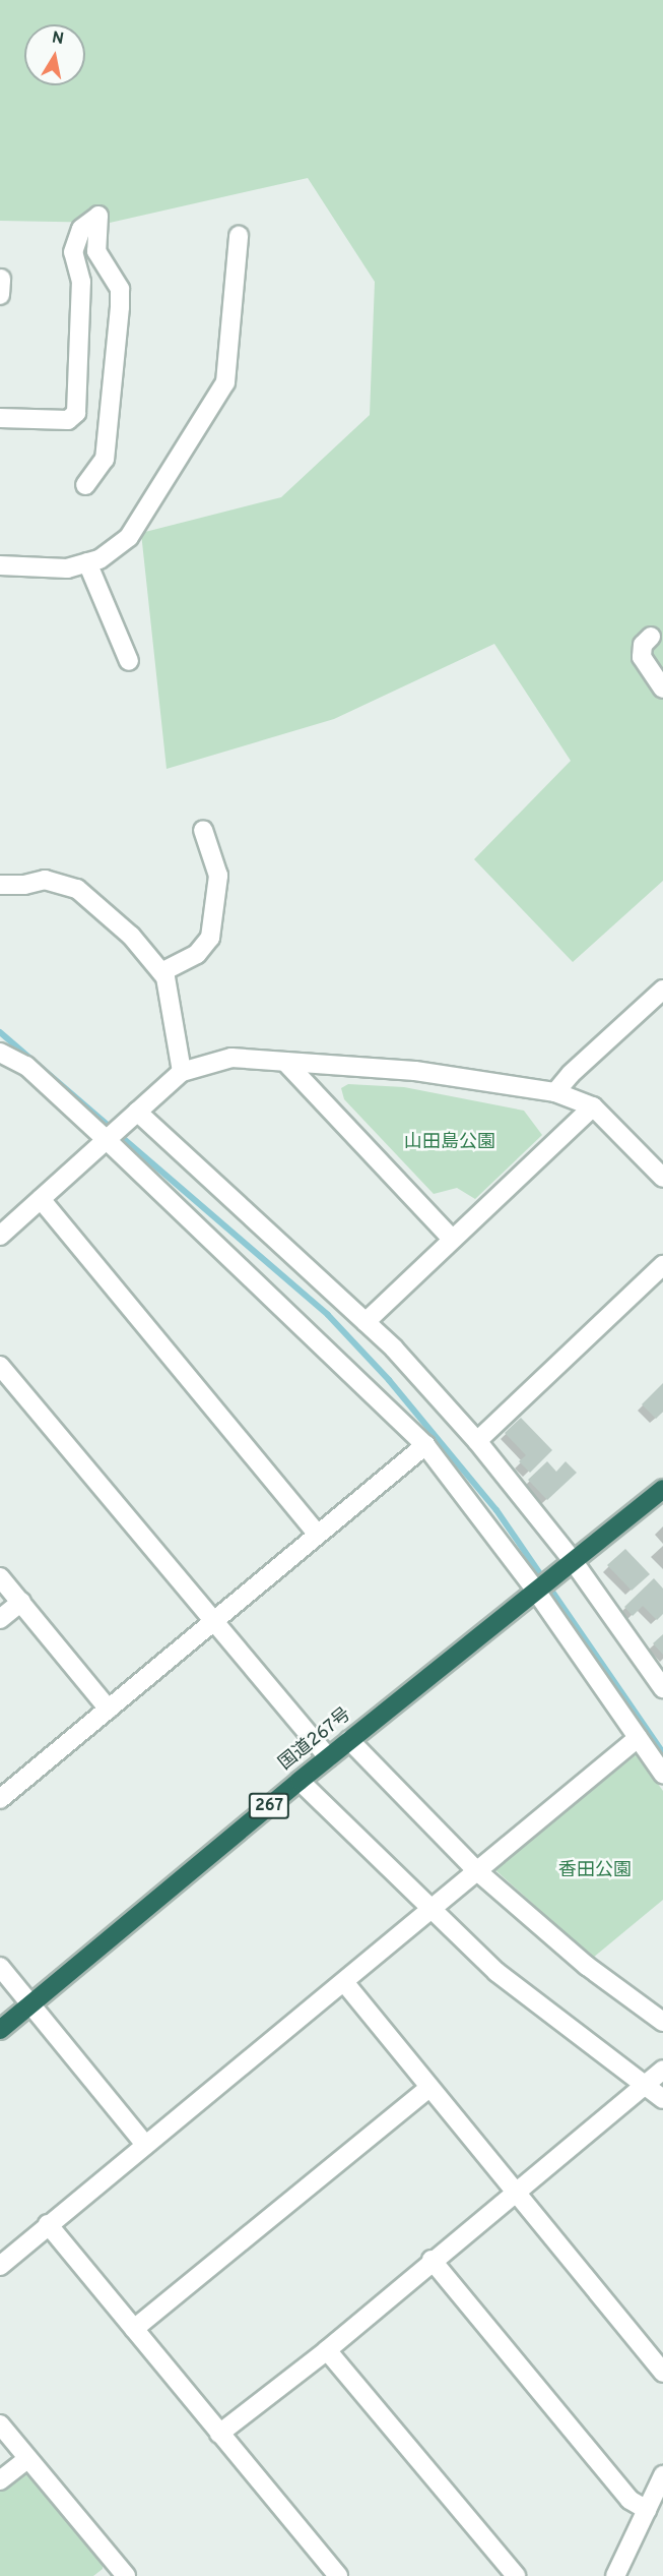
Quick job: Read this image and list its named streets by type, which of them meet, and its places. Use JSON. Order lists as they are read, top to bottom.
{
  "streets": {
    "highway": ["国道267号", "267"]
  },
  "parks": ["山田島公園", "香田公園"],
  "north": "top"
}
